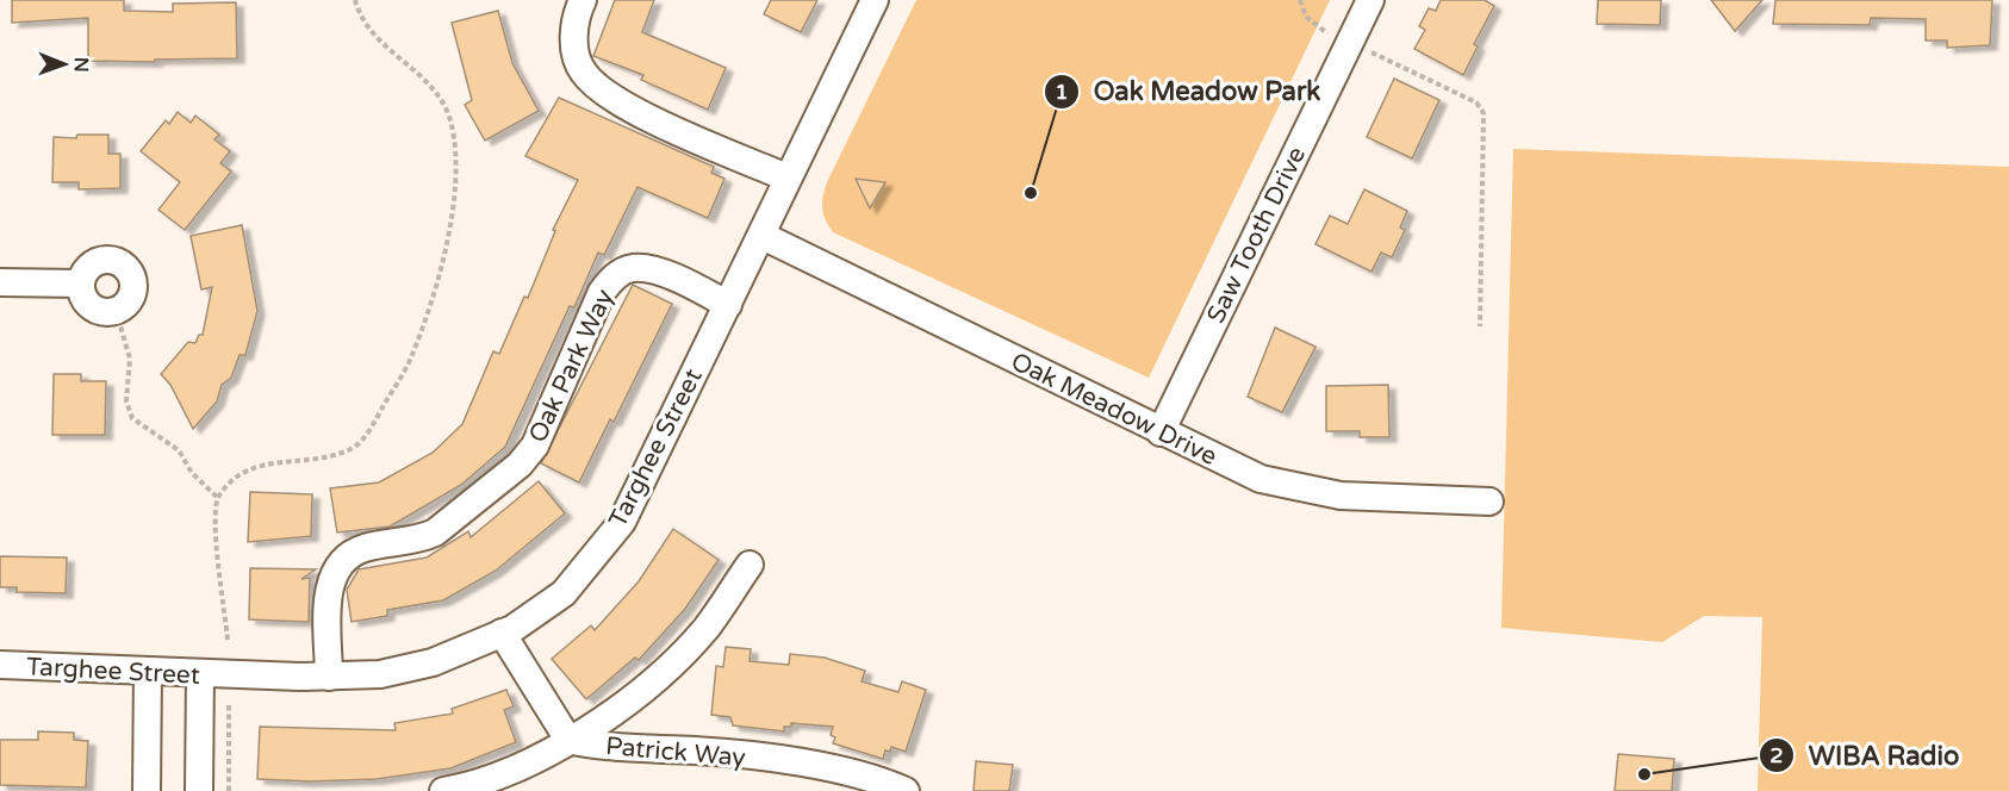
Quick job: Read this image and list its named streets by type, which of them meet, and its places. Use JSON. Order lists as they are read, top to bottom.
{
  "streets": {
    "street": [
      "Saw Tooth Drive",
      "Oak Park Way",
      "Oak Meadow Drive",
      "Targhee Street",
      "Patrick Way"
    ]
  },
  "crossings": [
    ["Saw Tooth Drive", "Oak Meadow Drive"],
    ["Oak Park Way", "Targhee Street"],
    ["Oak Meadow Drive", "Targhee Street"]
  ],
  "places": ["Oak Meadow Park", "WIBA Radio"],
  "north": "right"
}
